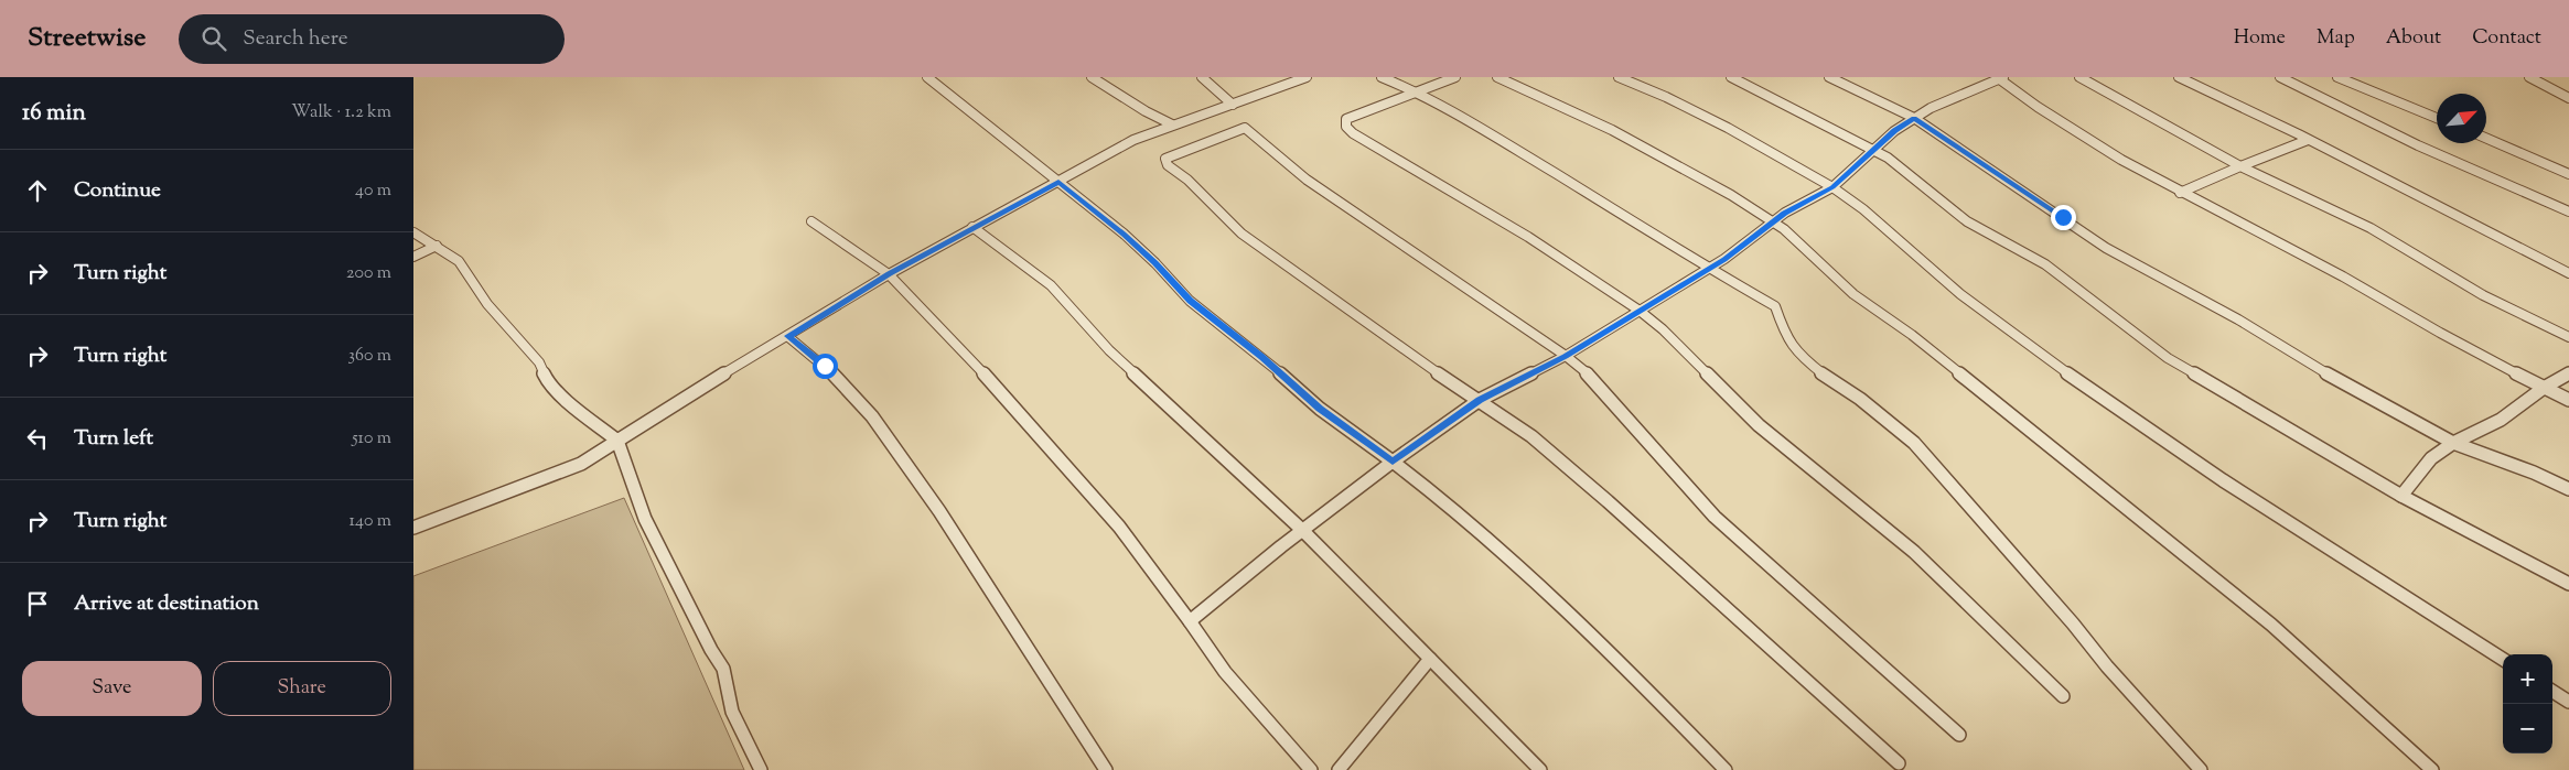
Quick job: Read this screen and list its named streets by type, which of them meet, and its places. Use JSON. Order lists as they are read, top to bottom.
{
  "north": "top right",
  "page": {
    "header": "Streetwise",
    "search": "Search here",
    "nav": [
      "Home",
      "Map",
      "About",
      "Contact"
    ],
    "heading": ["16 min", "Walk · 1.2 km"],
    "list": [
      ["Continue", "40 m"],
      ["Turn right", "200 m"],
      ["Turn right", "360 m"],
      ["Turn left", "510 m"],
      ["Turn right", "140 m"],
      "Arrive at destination"
    ],
    "buttons": ["Save", "Share"],
    "map_buttons": ["+", "−"]
  }
}
